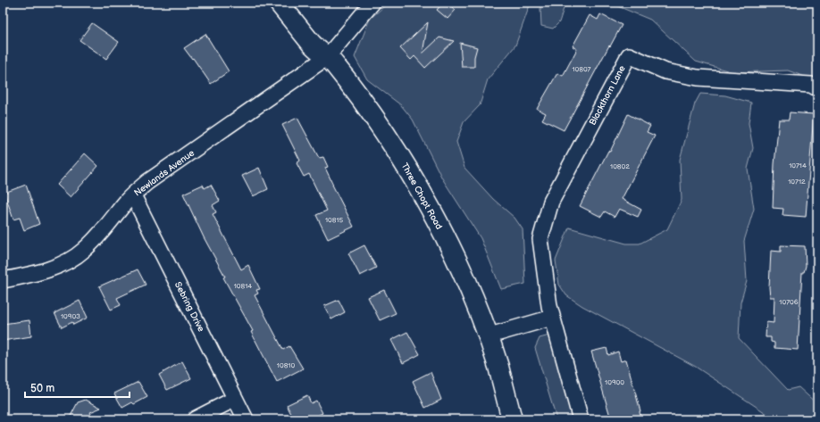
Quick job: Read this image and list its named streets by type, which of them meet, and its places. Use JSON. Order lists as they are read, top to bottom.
{
  "streets": {
    "main road": ["Three Chopt Road"],
    "street": ["Blackthorn Lane", "Newlands Avenue", "Sebring Drive"]
  },
  "crossings": [
    ["Newlands Avenue", "Three Chopt Road"],
    ["Newlands Avenue", "Sebring Drive"]
  ],
  "house_numbers": [
    "10807",
    "10714",
    "10802",
    "10712",
    "10815",
    "10814",
    "10706",
    "10903",
    "10810",
    "10900"
  ],
  "scale_bar": "50 m"
}
